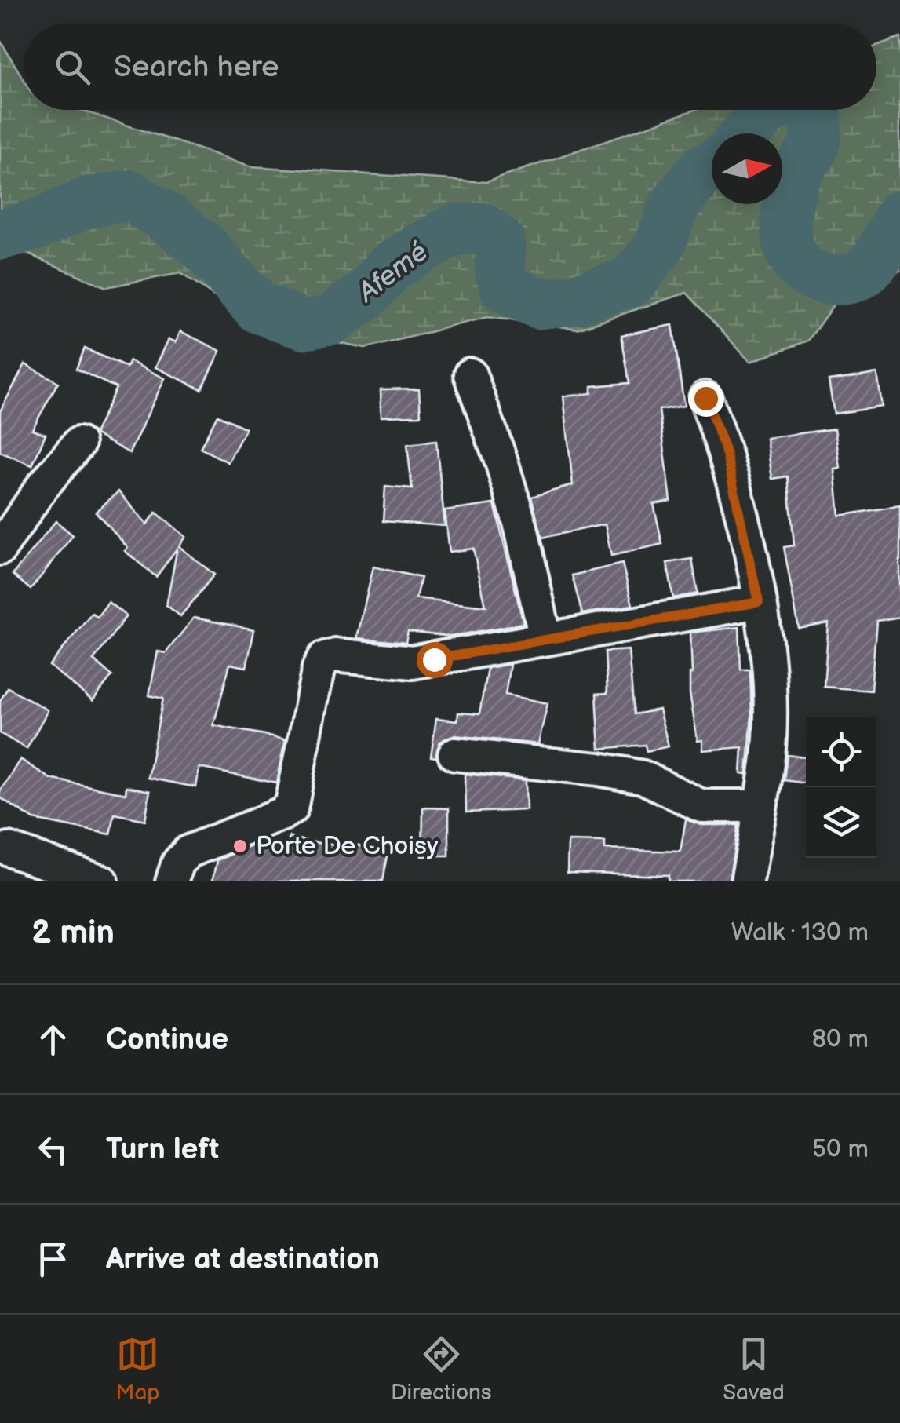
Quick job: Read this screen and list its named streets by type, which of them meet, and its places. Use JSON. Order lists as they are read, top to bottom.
{
  "water": ["Afemé"],
  "places": ["Porte De Choisy"],
  "north": "right",
  "page": {
    "search": "Search here",
    "heading": ["2 min", "Walk · 130 m"],
    "list": [
      ["Continue", "80 m"],
      ["Turn left", "50 m"],
      "Arrive at destination"
    ],
    "nav": ["Map", "Directions", "Saved"]
  }
}
